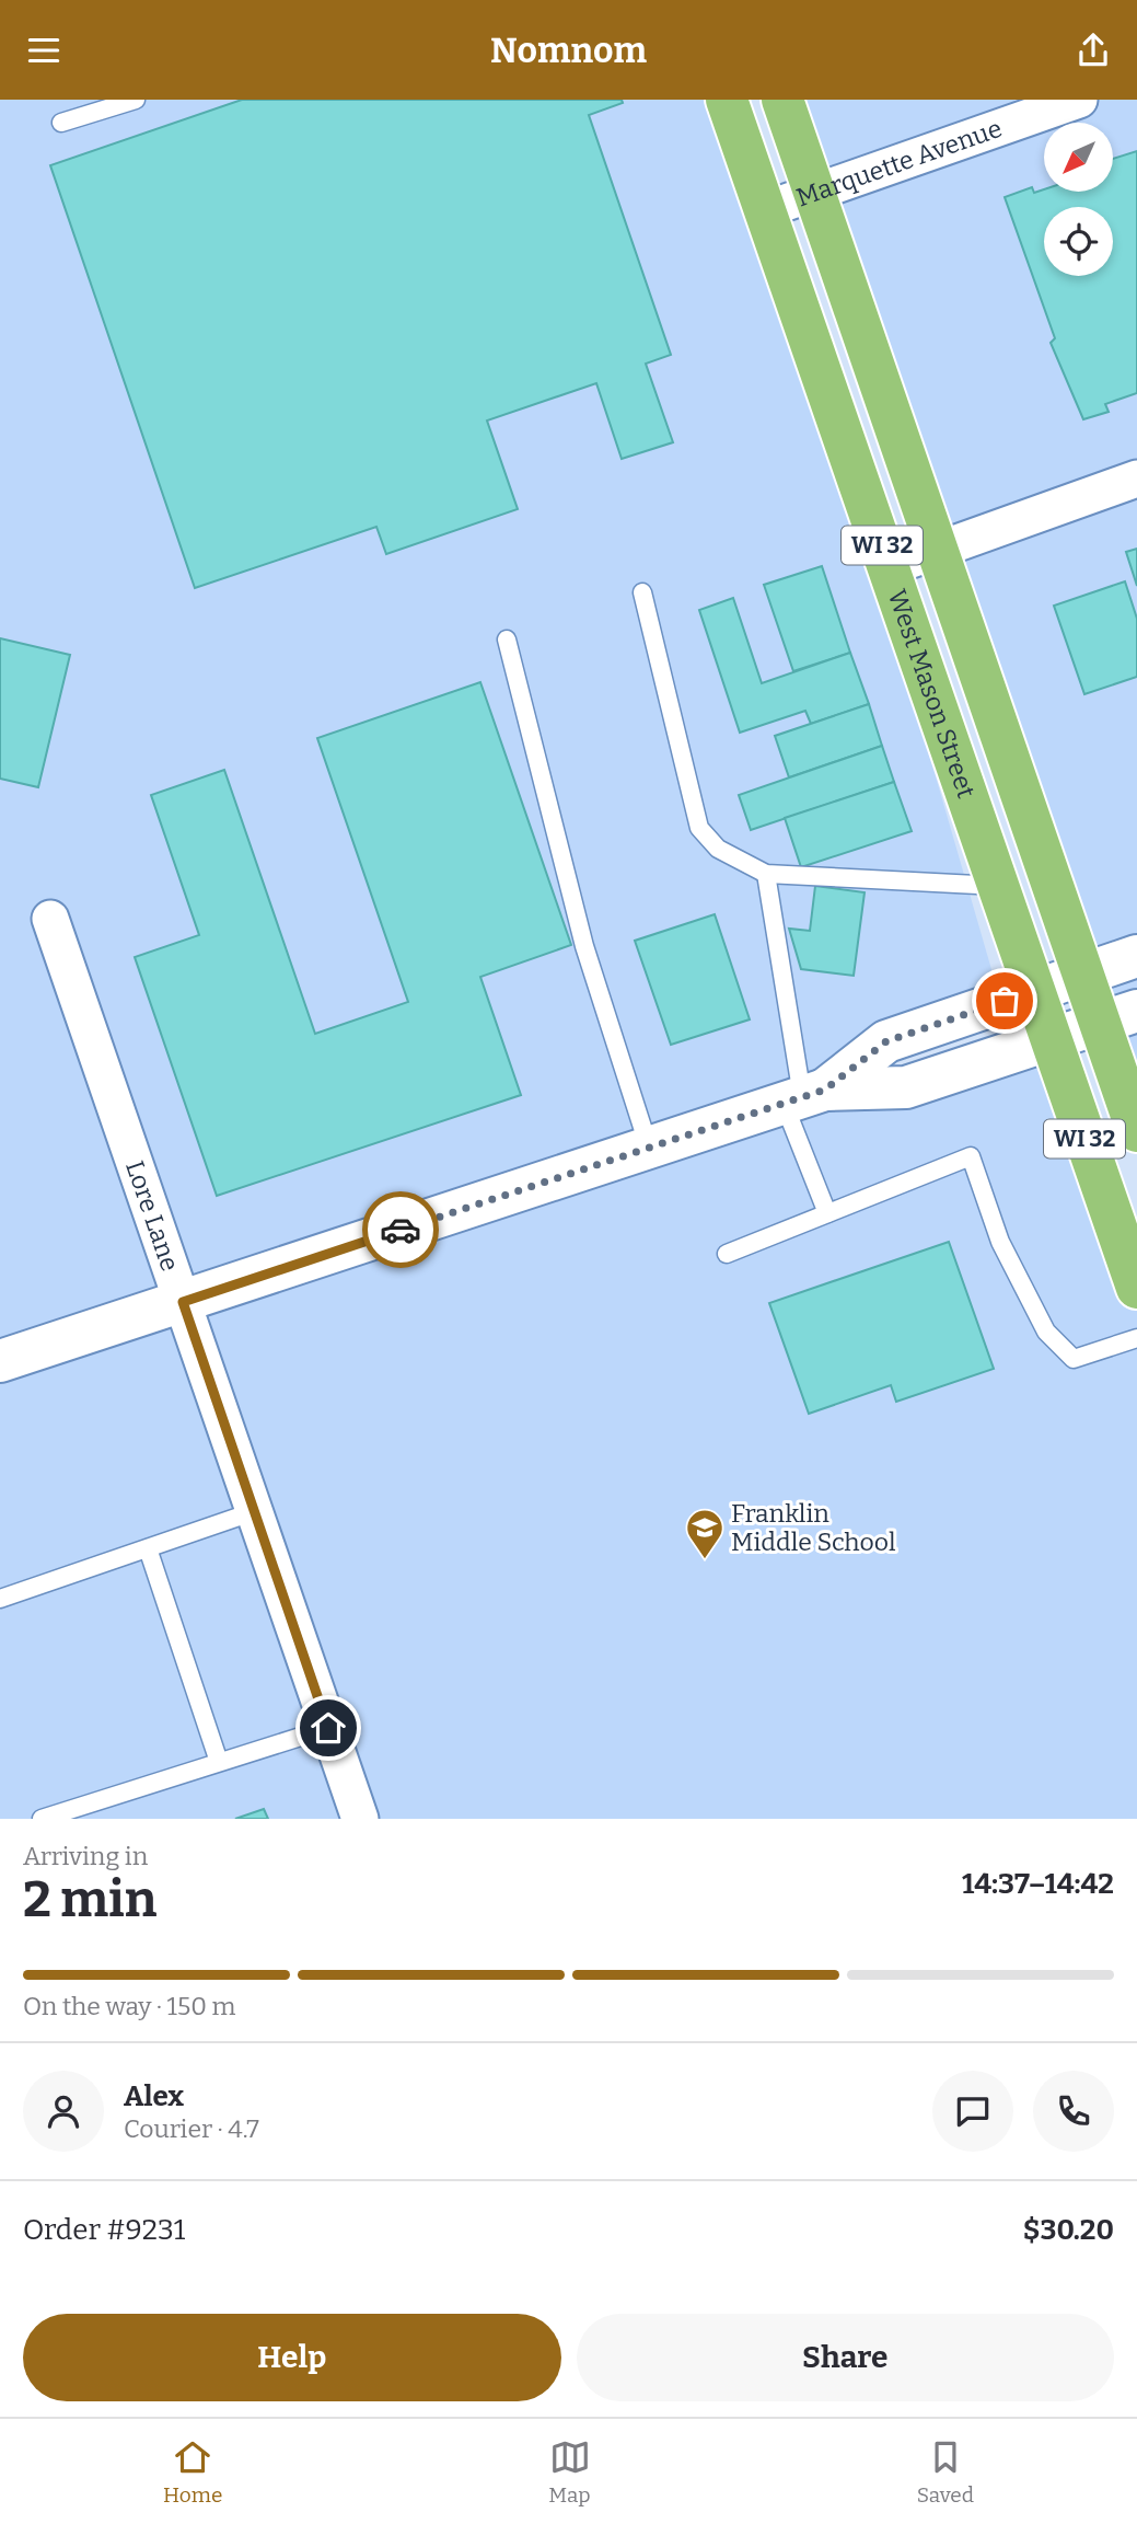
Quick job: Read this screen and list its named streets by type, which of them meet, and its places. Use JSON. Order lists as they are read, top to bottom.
{
  "streets": {
    "main road": ["WI 32", "West Mason Street"],
    "street": ["Marquette Avenue", "Lore Lane"]
  },
  "crossings": [
    ["Marquette Avenue", "West Mason Street"]
  ],
  "places": {
    "school or university": ["Franklin Middle School"]
  },
  "north": "bottom left",
  "page": {
    "header": "Nomnom",
    "heading": ["2 min", "Arriving in", "14:37–14:42"],
    "panel": [
      "Alex",
      "Courier · 4.7",
      "Order #9231",
      "$30.20"
    ],
    "bar": "On the way · 150 m",
    "buttons": ["Help", "Share"],
    "tabs": ["Home", "Map", "Saved"]
  }
}
